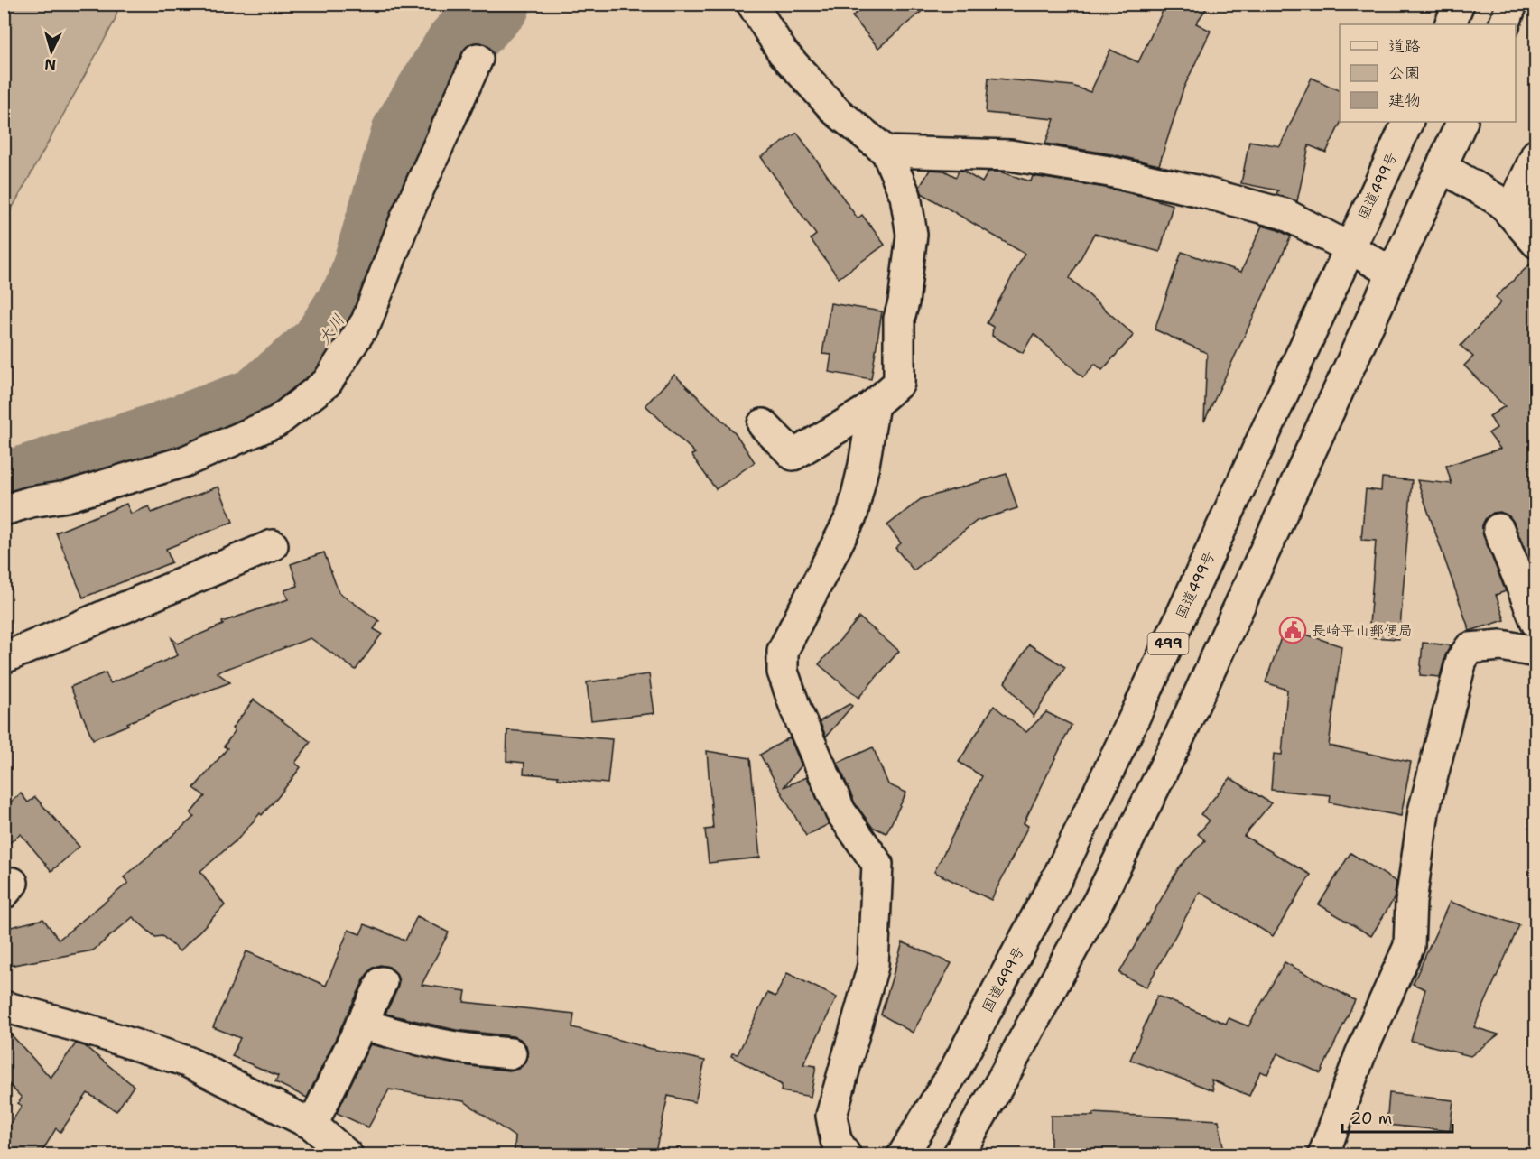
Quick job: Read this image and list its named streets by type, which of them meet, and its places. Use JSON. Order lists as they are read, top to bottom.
{
  "streets": {
    "main road": ["国道499号", "499"]
  },
  "water": ["大川"],
  "places": {
    "public building": ["長崎平山郵便局"]
  },
  "legend": ["道路", "公園", "建物"],
  "scale_bar": "20 m",
  "north": "bottom"
}
